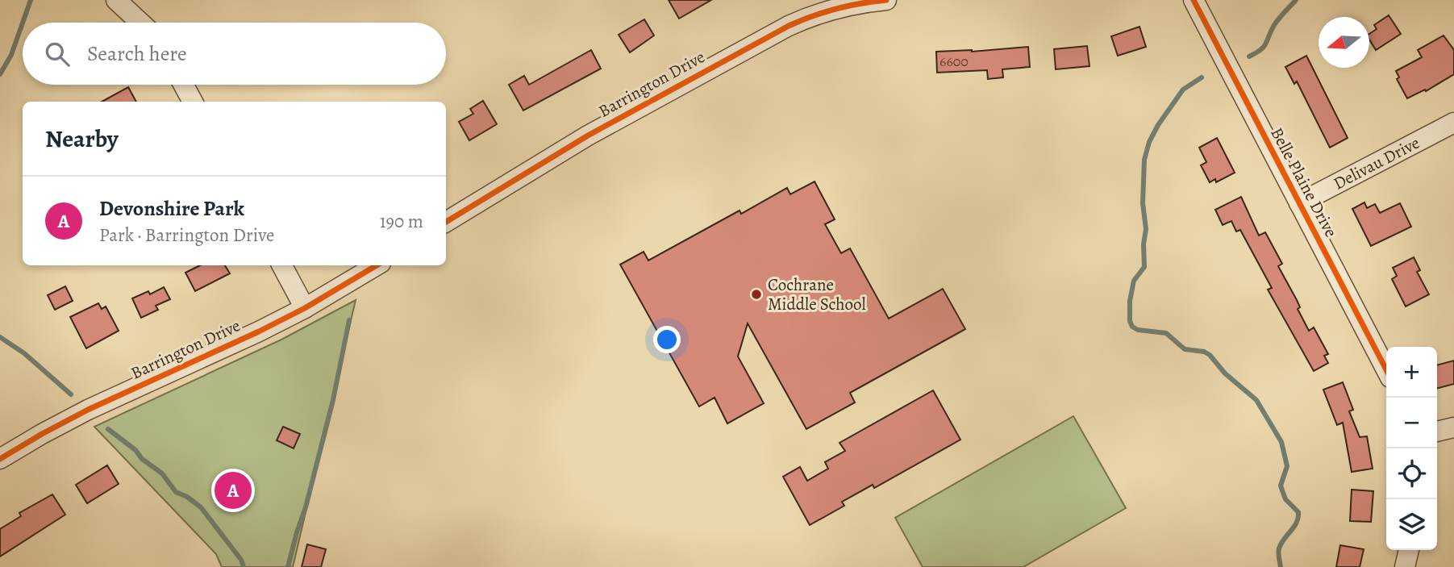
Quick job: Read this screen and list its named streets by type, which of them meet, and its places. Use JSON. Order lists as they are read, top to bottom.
{
  "streets": {
    "street": ["Barrington Drive", "Delivau Drive", "Belle Plaine Drive"]
  },
  "crossings": [
    ["Delivau Drive", "Belle Plaine Drive"]
  ],
  "places": ["Cochrane Middle School"],
  "house_numbers": ["6600"],
  "north": "left",
  "page": {
    "search": "Search here",
    "heading": "Nearby",
    "list": [
      {
        "mark": "A",
        "name": "Devonshire Park",
        "note": "Park · Barrington Drive",
        "value": "190 m"
      }
    ],
    "map_buttons": ["+", "−"],
    "pins": "A"
  }
}
